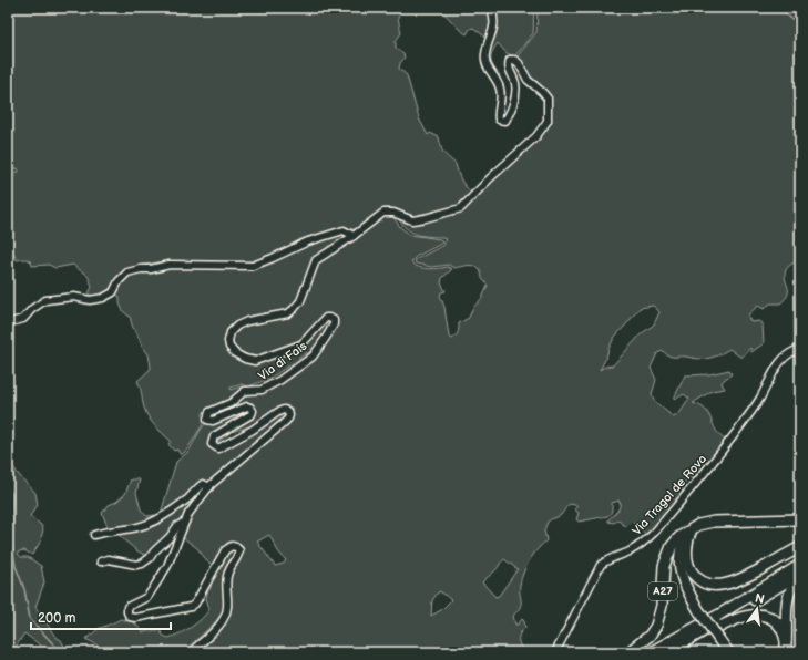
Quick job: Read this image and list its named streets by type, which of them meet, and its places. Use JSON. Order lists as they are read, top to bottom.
{
  "streets": {
    "highway": ["A27"],
    "street": ["Via di Fais", "Via Tragol de Rova"]
  },
  "scale_bar": "200 m",
  "north": "top"
}
